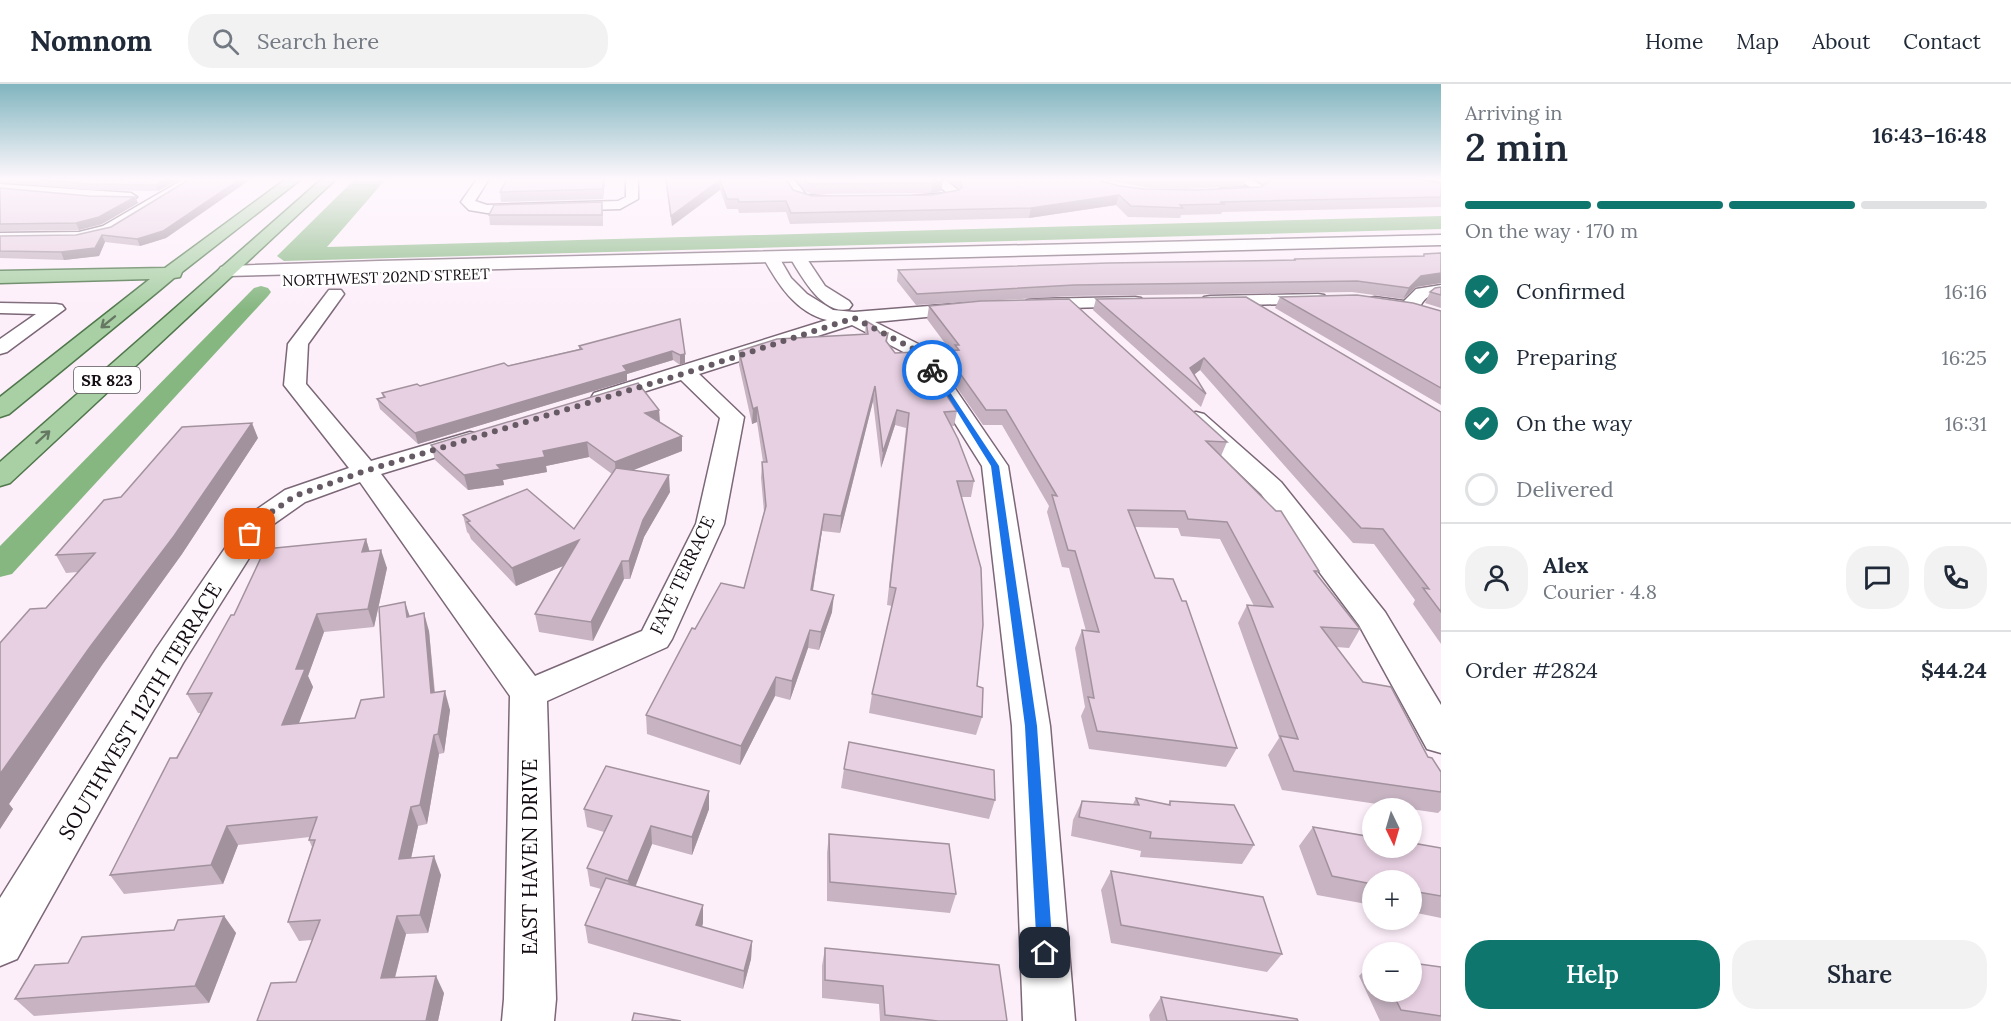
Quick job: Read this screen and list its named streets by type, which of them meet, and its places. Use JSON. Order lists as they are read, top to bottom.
{
  "streets": {
    "main road": ["NORTHWEST 202ND STREET", "SR 823"],
    "street": ["FAYE TERRACE", "SOUTHWEST 112TH TERRACE", "EAST HAVEN DRIVE"]
  },
  "crossings": [
    ["NORTHWEST 202ND STREET", "SR 823"],
    ["FAYE TERRACE", "EAST HAVEN DRIVE"]
  ],
  "north": "bottom",
  "page": {
    "header": "Nomnom",
    "search": "Search here",
    "nav": [
      "Home",
      "Map",
      "About",
      "Contact"
    ],
    "heading": ["2 min", "Arriving in", "16:43–16:48"],
    "panel": [
      "Alex",
      "Courier · 4.8",
      "Order #2824",
      "$44.24"
    ],
    "bar": "On the way · 170 m",
    "list": [
      ["Confirmed", "16:16"],
      ["Preparing", "16:25"],
      ["On the way", "16:31"],
      "Delivered"
    ],
    "map_buttons": ["+", "−"],
    "buttons": ["Help", "Share"]
  }
}
